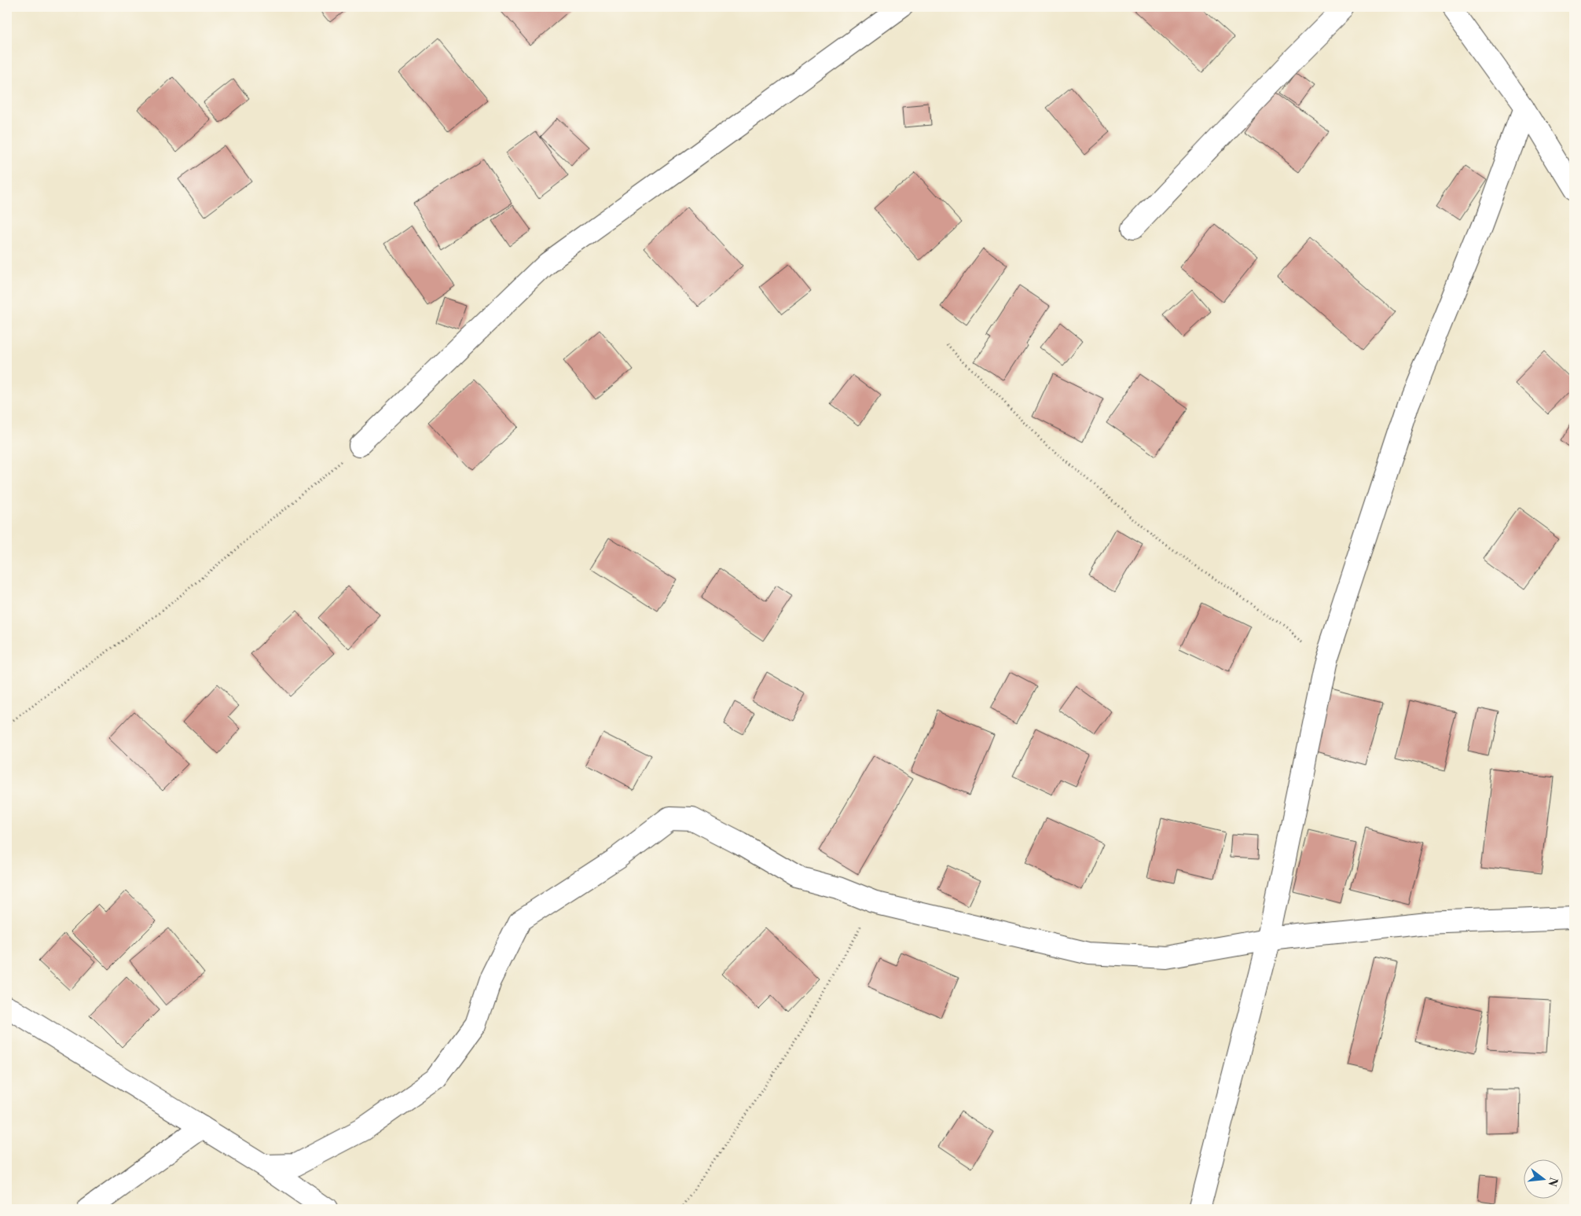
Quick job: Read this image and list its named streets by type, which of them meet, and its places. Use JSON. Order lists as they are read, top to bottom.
{
  "north": "right"
}
